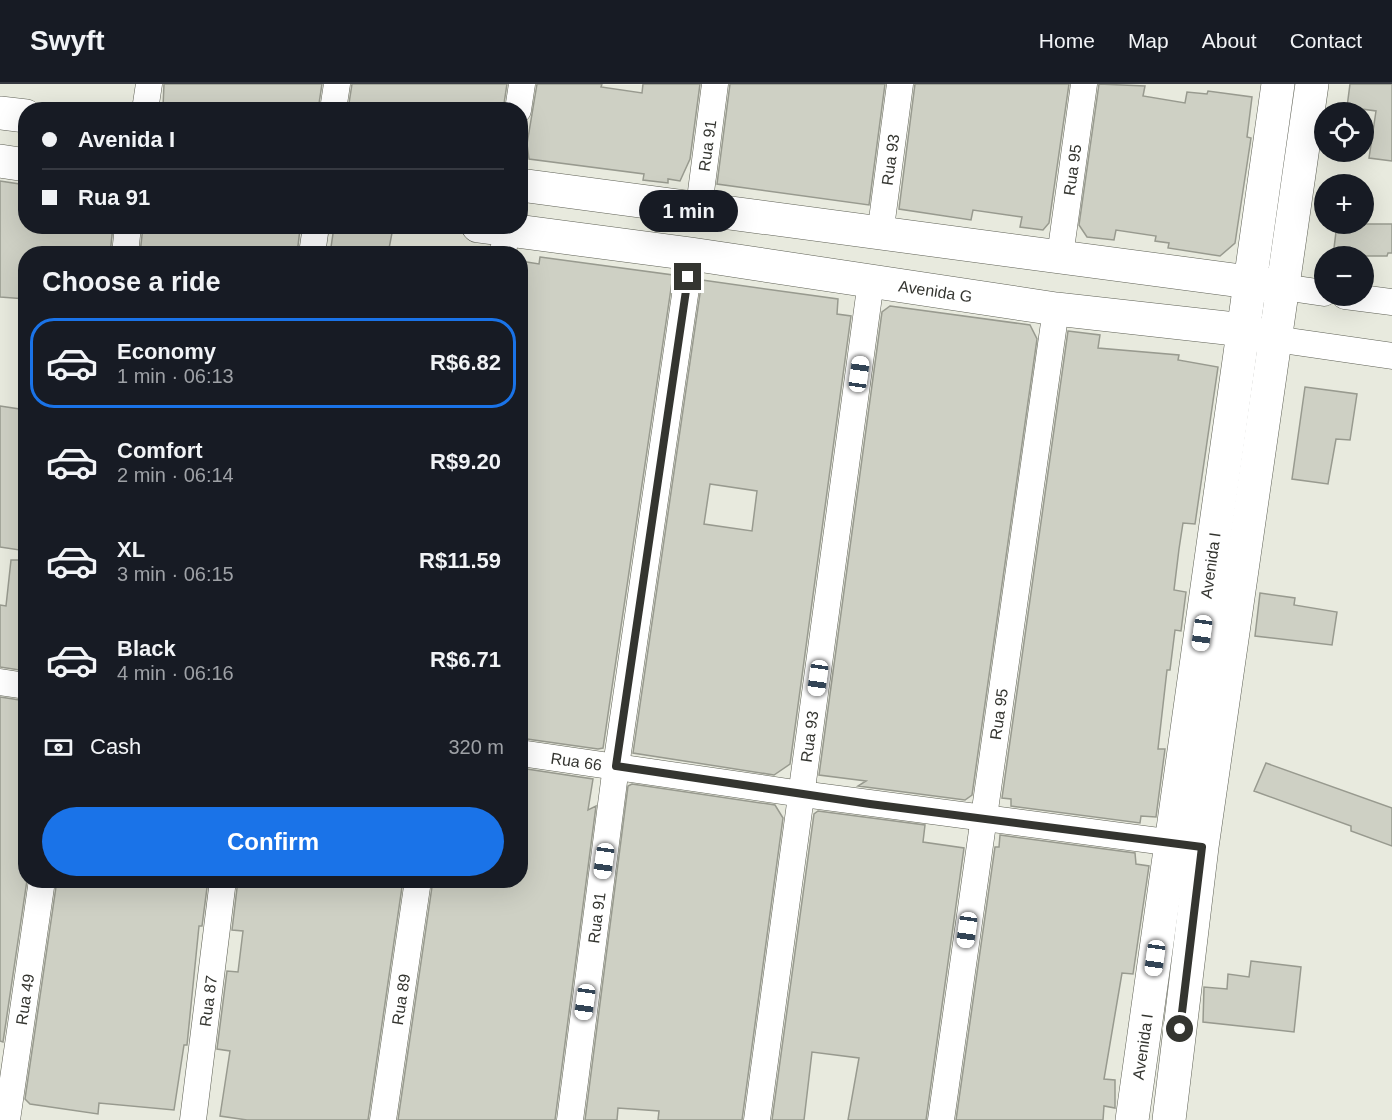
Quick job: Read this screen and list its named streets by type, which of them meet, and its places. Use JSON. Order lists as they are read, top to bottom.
{
  "streets": {
    "street": [
      "Rua 91",
      "Rua 93",
      "Rua 95",
      "Avenida G",
      "Avenida I",
      "Rua 66",
      "Rua 49",
      "Rua 87",
      "Rua 89"
    ]
  },
  "crossings": [
    ["Rua 91", "Avenida G"],
    ["Rua 91", "Rua 66"],
    ["Rua 93", "Avenida G"],
    ["Rua 93", "Rua 66"],
    ["Rua 95", "Avenida G"],
    ["Rua 95", "Rua 66"],
    ["Avenida G", "Avenida I"],
    ["Avenida I", "Rua 66"]
  ],
  "page": {
    "header": "Swyft",
    "nav": [
      "Home",
      "Map",
      "About",
      "Contact"
    ],
    "map_buttons": ["+", "−"],
    "banner": ["Avenida I", "Rua 91"],
    "bubble": "1 min",
    "heading": "Choose a ride",
    "list": [
      {
        "name": "Economy",
        "note": "1 min · 06:13",
        "value": "R$6.82"
      },
      {
        "name": "Comfort",
        "note": "2 min · 06:14",
        "value": "R$9.20"
      },
      {
        "name": "XL",
        "note": "3 min · 06:15",
        "value": "R$11.59"
      },
      {
        "name": "Black",
        "note": "4 min · 06:16",
        "value": "R$6.71"
      }
    ],
    "pay": ["Cash", "320 m"],
    "buttons": "Confirm"
  }
}
